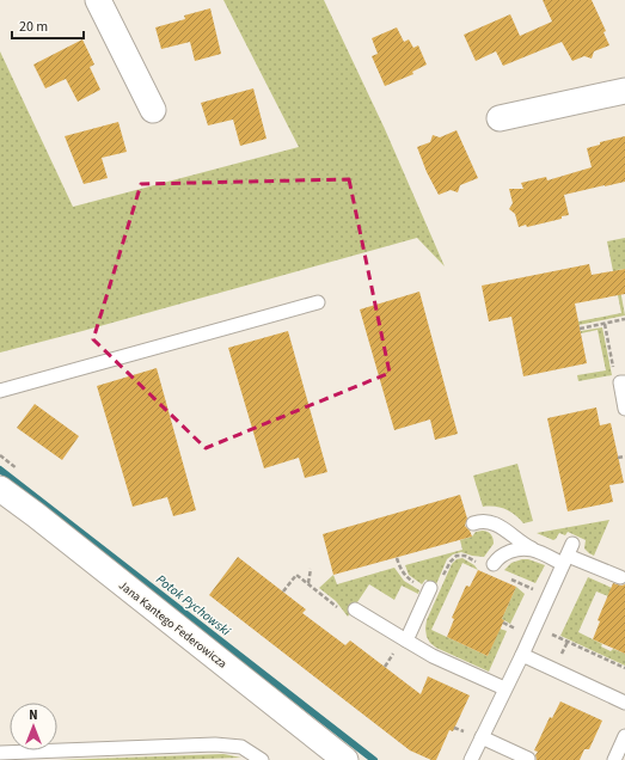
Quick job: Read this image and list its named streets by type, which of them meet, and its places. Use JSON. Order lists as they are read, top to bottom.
{
  "streets": {
    "street": ["Jana Kantego Federowicza"]
  },
  "water": ["Potok Pychowski"],
  "scale_bar": "20 m",
  "north": "top"
}
